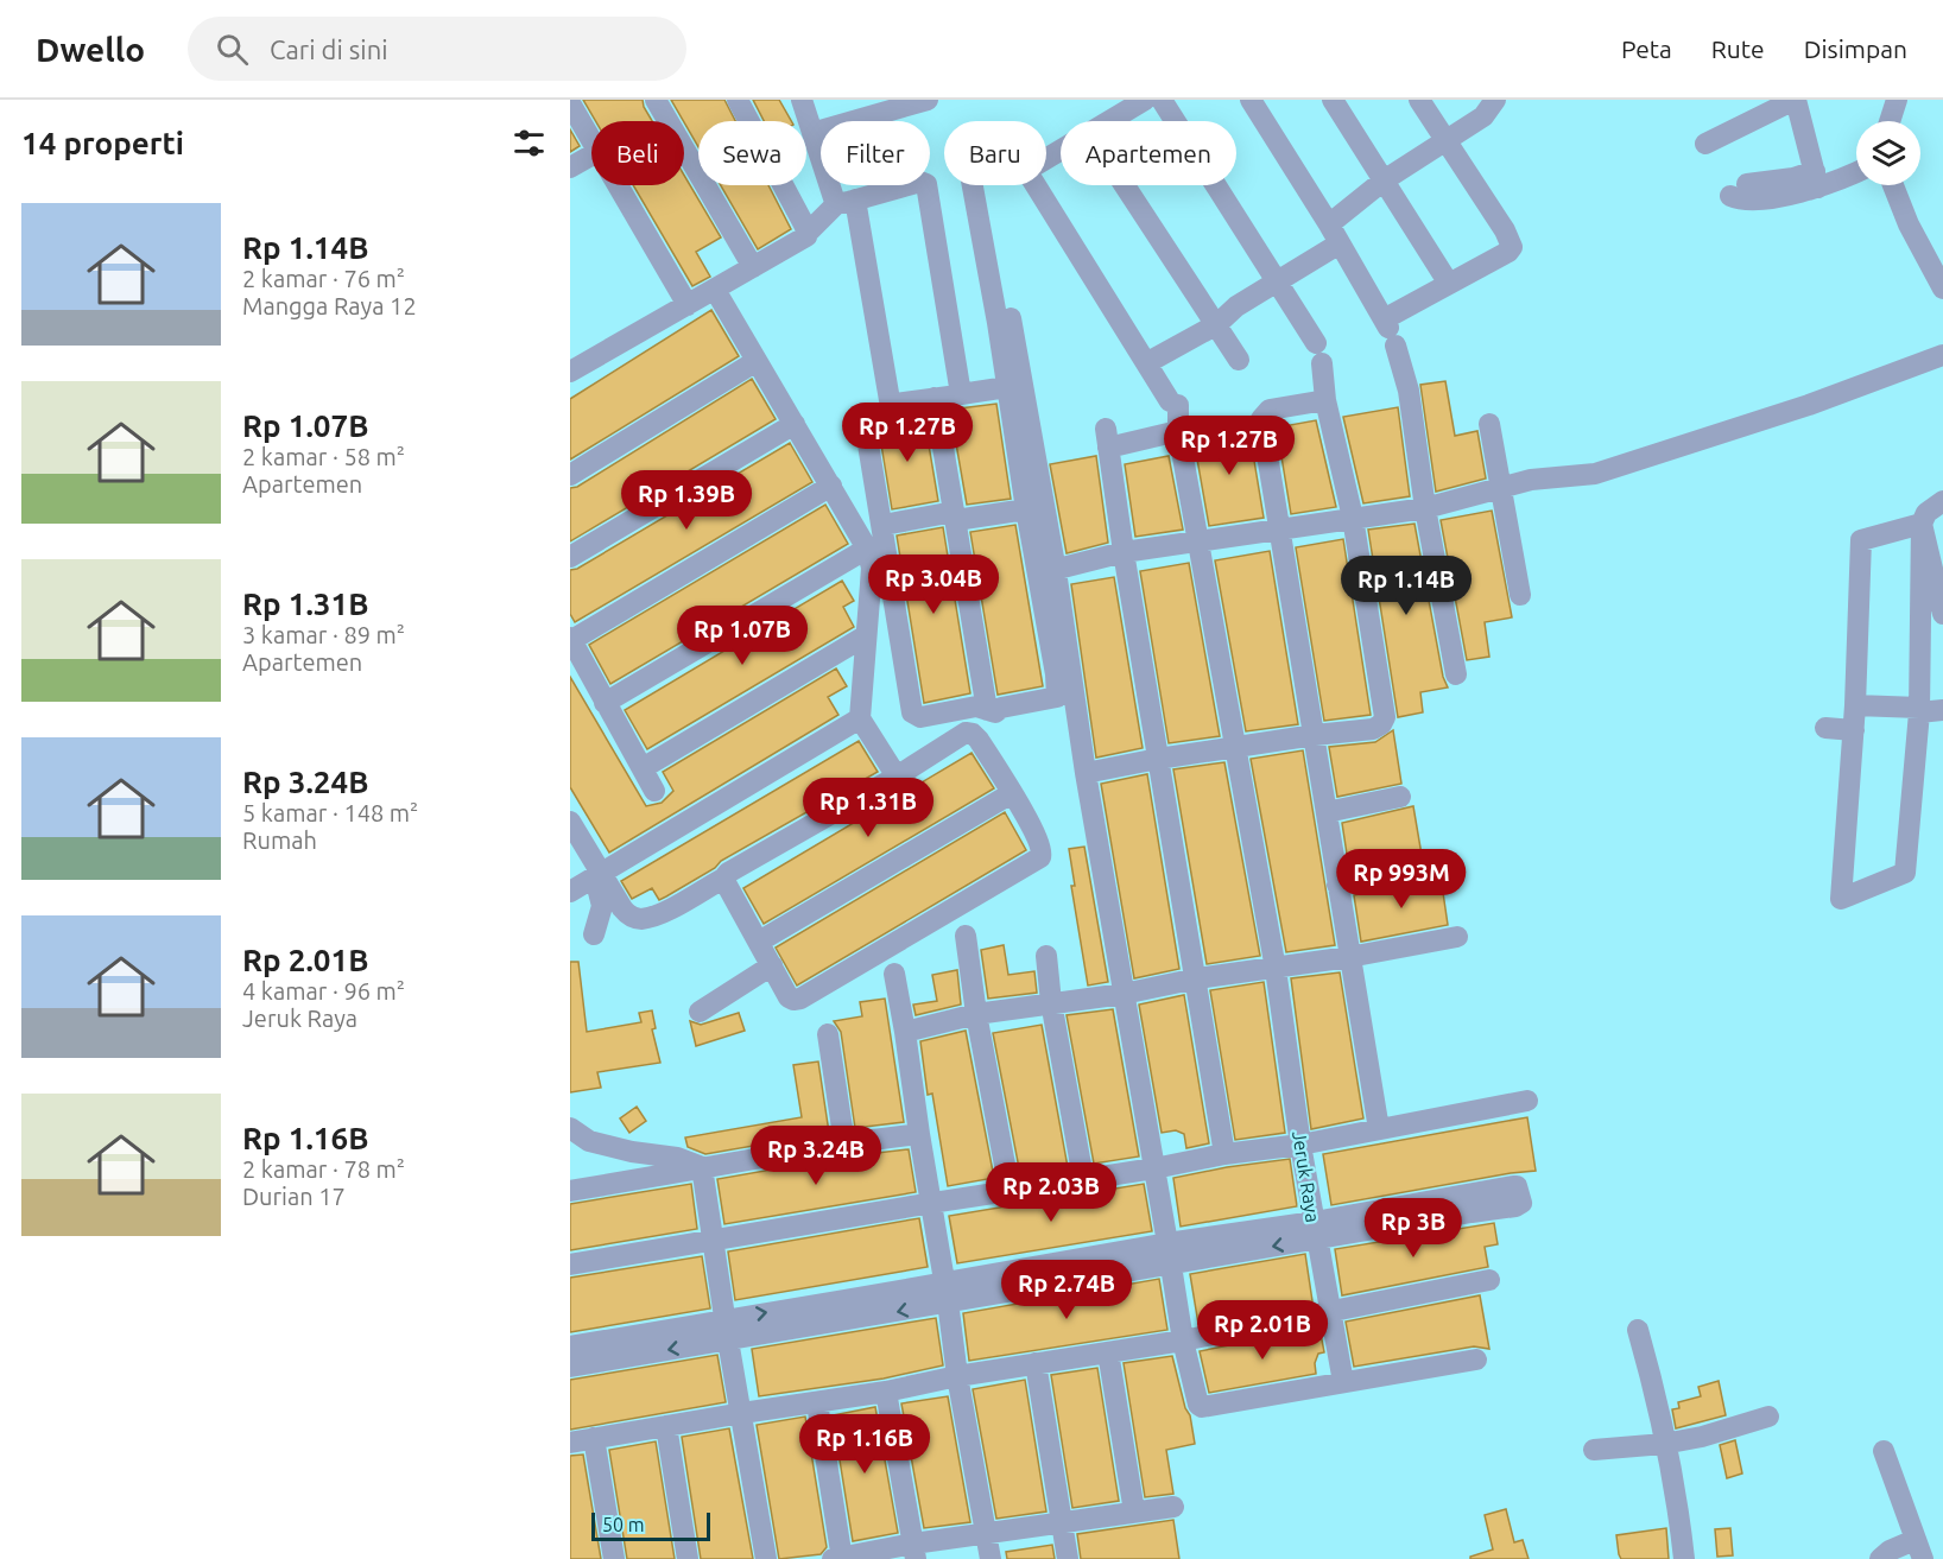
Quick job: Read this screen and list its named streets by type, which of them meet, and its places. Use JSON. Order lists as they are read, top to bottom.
{
  "streets": {
    "street": ["Jeruk Raya"]
  },
  "scale_bar": "50 m",
  "page": {
    "header": "Dwello",
    "search": "Cari di sini",
    "nav": ["Peta", "Rute", "Disimpan"],
    "heading": "14 properti",
    "chip": [
      "Beli",
      "Sewa",
      "Filter",
      "Baru",
      "Apartemen"
    ],
    "list": [
      {
        "name": "Rp 1.14B",
        "note": "2 kamar · 76 m² · Mangga Raya 12"
      },
      {
        "name": "Rp 1.07B",
        "note": "2 kamar · 58 m² · Apartemen"
      },
      {
        "name": "Rp 1.31B",
        "note": "3 kamar · 89 m² · Apartemen"
      },
      {
        "name": "Rp 3.24B",
        "note": "5 kamar · 148 m² · Rumah"
      },
      {
        "name": "Rp 2.01B",
        "note": "4 kamar · 96 m² · Jeruk Raya"
      },
      {
        "name": "Rp 1.16B",
        "note": "2 kamar · 78 m² · Durian 17"
      }
    ],
    "price": [
      "Rp 1.27B",
      "Rp 1.27B",
      "Rp 1.39B",
      "Rp 3.04B",
      "Rp 1.14B",
      "Rp 1.07B",
      "Rp 1.31B",
      "Rp 993M",
      "Rp 3.24B",
      "Rp 2.03B",
      "Rp 3B",
      "Rp 2.74B",
      "Rp 2.01B",
      "Rp 1.16B"
    ],
    "scale": "50 m"
  }
}
